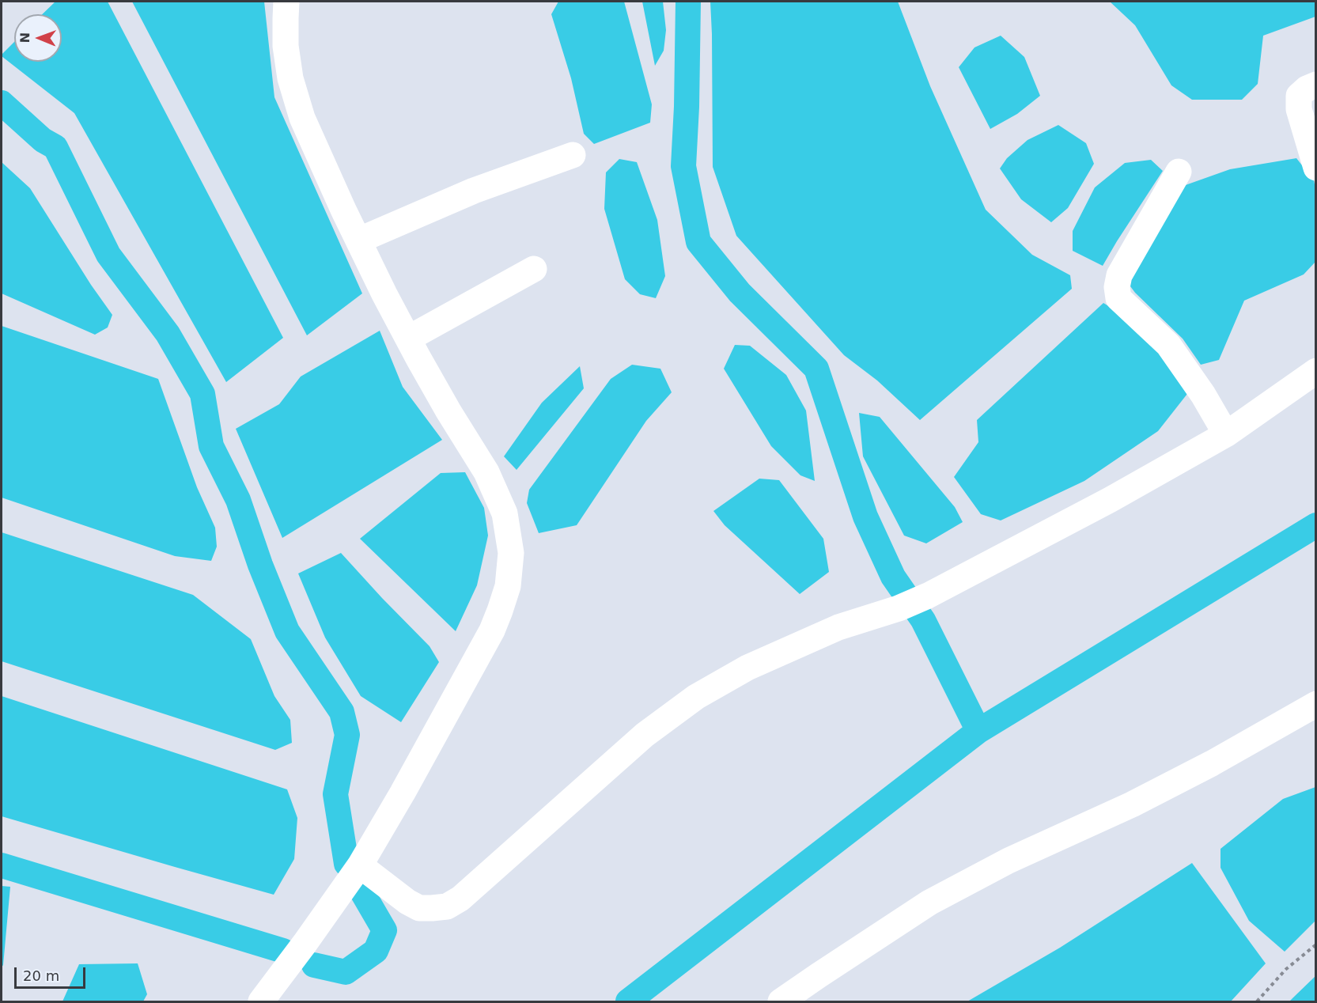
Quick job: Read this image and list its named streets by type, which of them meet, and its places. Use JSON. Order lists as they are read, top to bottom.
{
  "scale_bar": "20 m",
  "north": "left"
}
